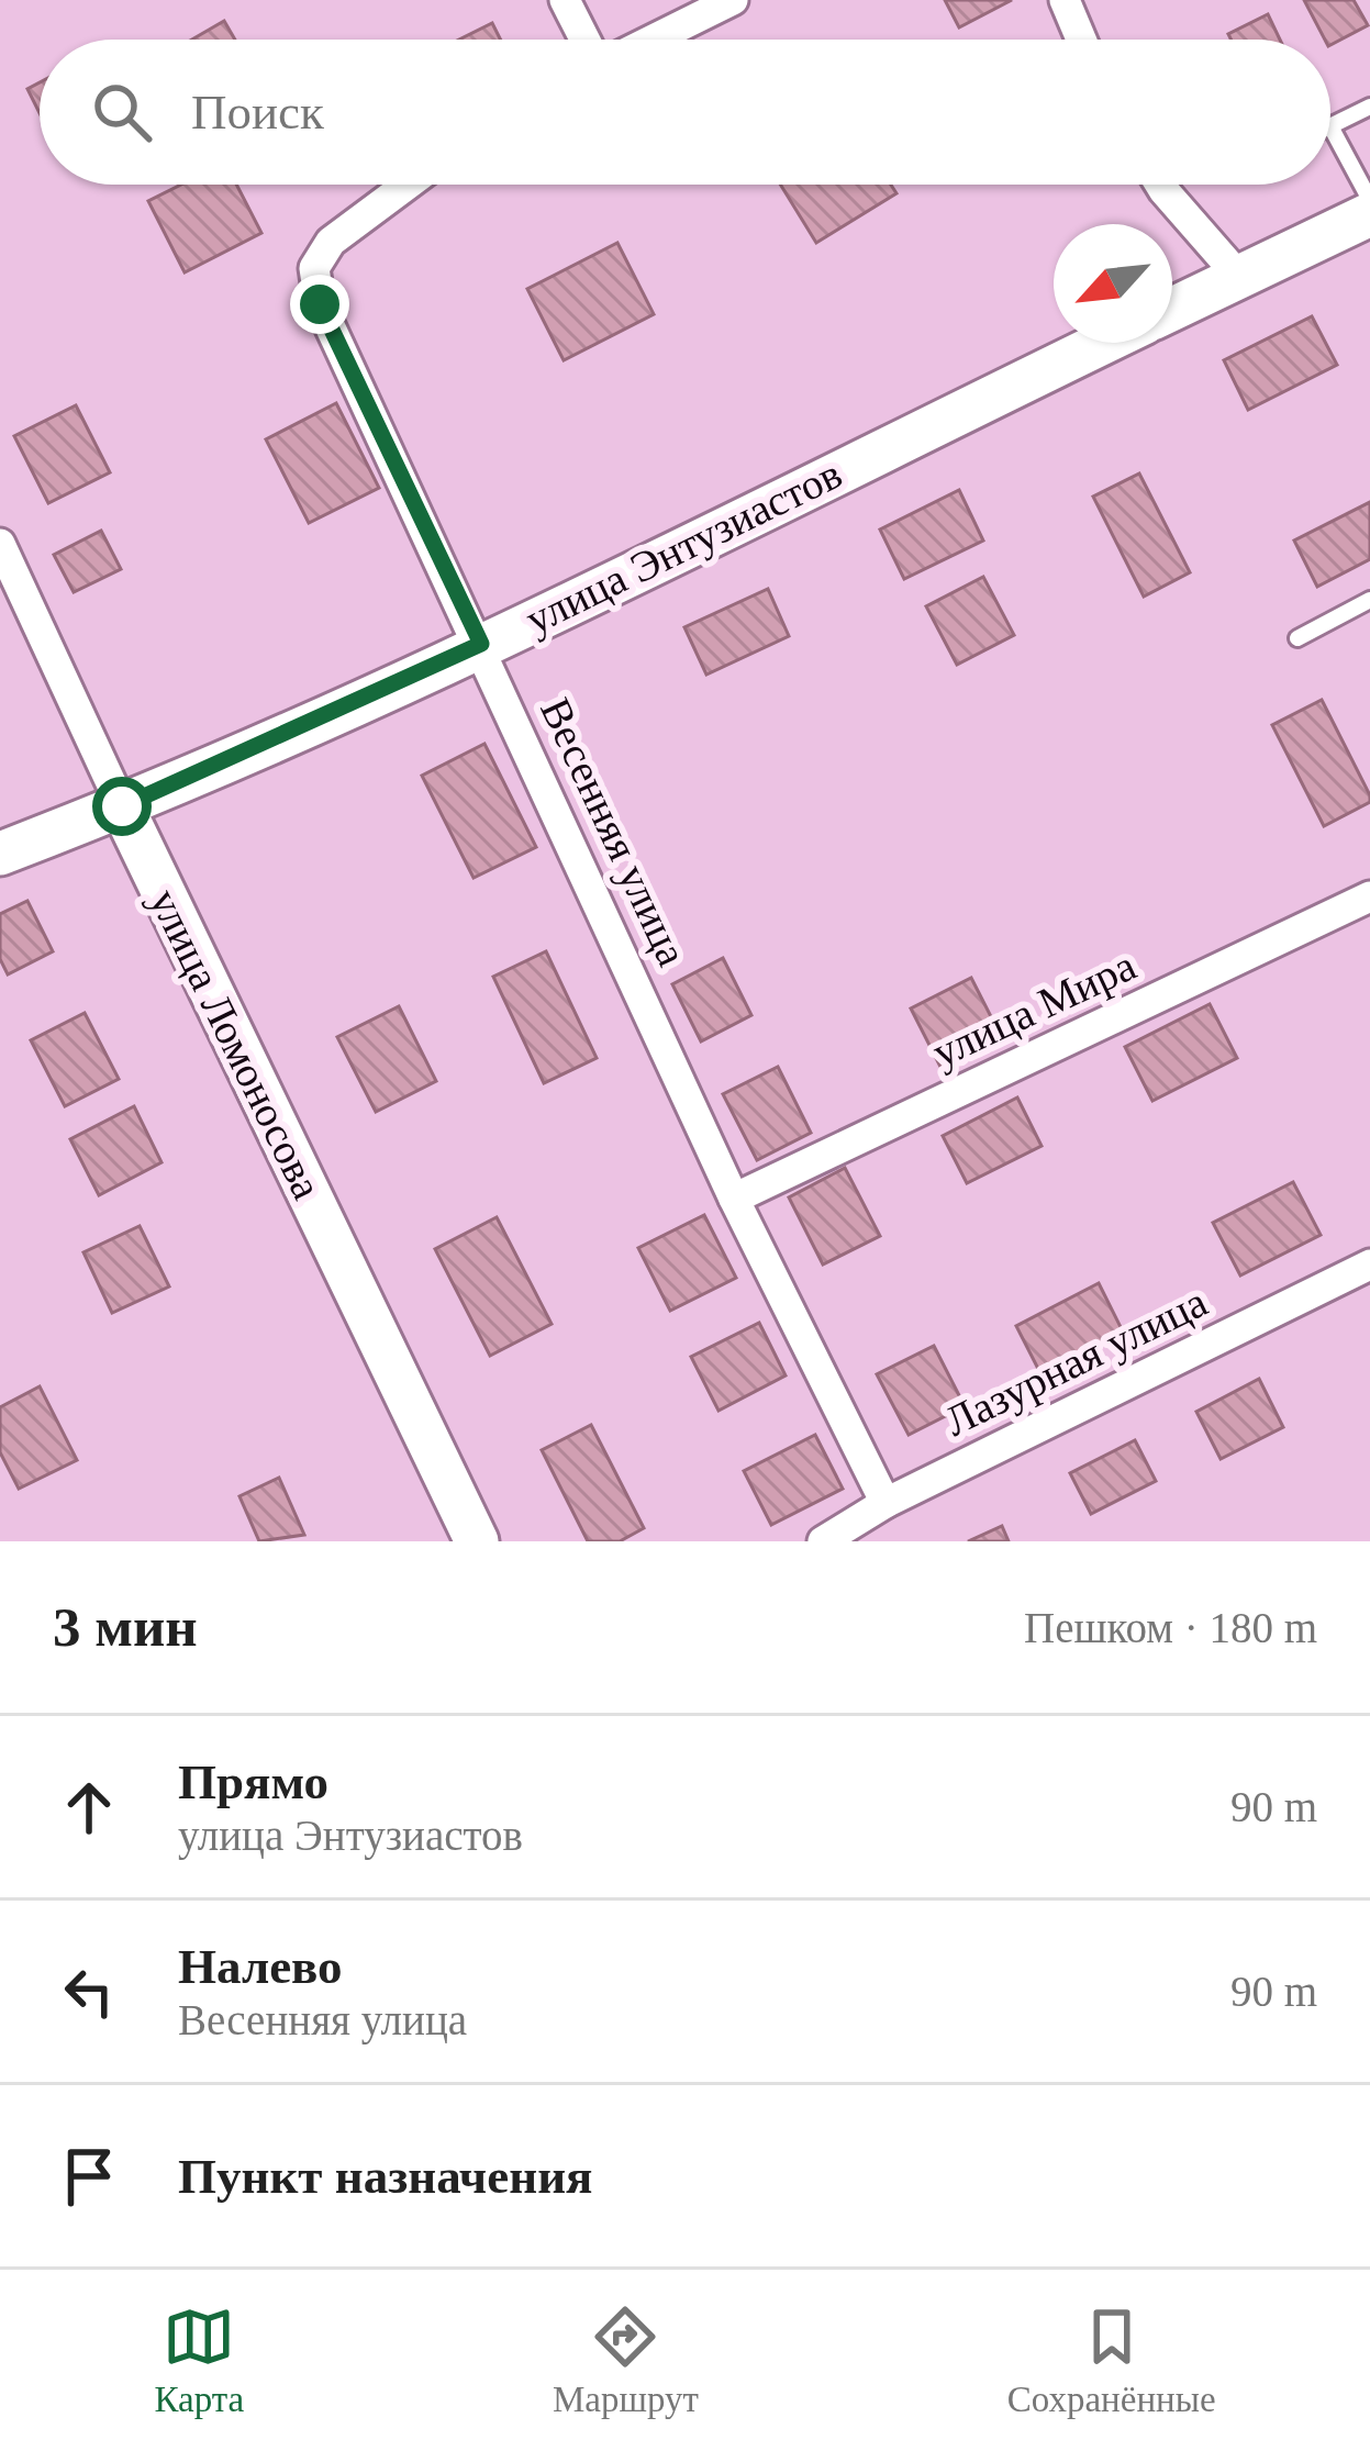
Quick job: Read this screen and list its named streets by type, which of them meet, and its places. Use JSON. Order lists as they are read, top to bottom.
{
  "streets": {
    "street": [
      "улица Энтузиастов",
      "Весенняя улица",
      "улица Мира",
      "улица Ломоносова",
      "Лазурная улица"
    ]
  },
  "crossings": [
    ["улица Энтузиастов", "Весенняя улица"],
    ["улица Энтузиастов", "улица Ломоносова"],
    ["Весенняя улица", "улица Мира"],
    ["Весенняя улица", "Лазурная улица"]
  ],
  "north": "bottom left",
  "page": {
    "search": "Поиск",
    "heading": ["3 мин", "Пешком · 180 m"],
    "list": [
      ["Прямо", "улица Энтузиастов", "90 m"],
      ["Налево", "Весенняя улица", "90 m"],
      "Пункт назначения"
    ],
    "nav": ["Карта", "Маршрут", "Сохранённые"]
  }
}
